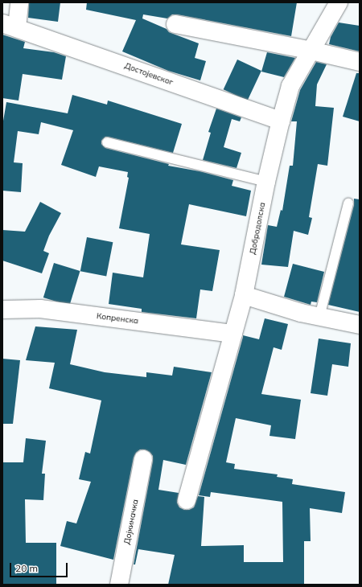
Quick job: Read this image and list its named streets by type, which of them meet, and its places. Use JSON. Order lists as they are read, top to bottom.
{
  "streets": {
    "street": [
      "Достојевског",
      "Добродолска",
      "Копренска",
      "Дојкиначка"
    ]
  },
  "crossings": [
    ["Достојевског", "Добродолска"]
  ],
  "scale_bar": "20 m"
}
